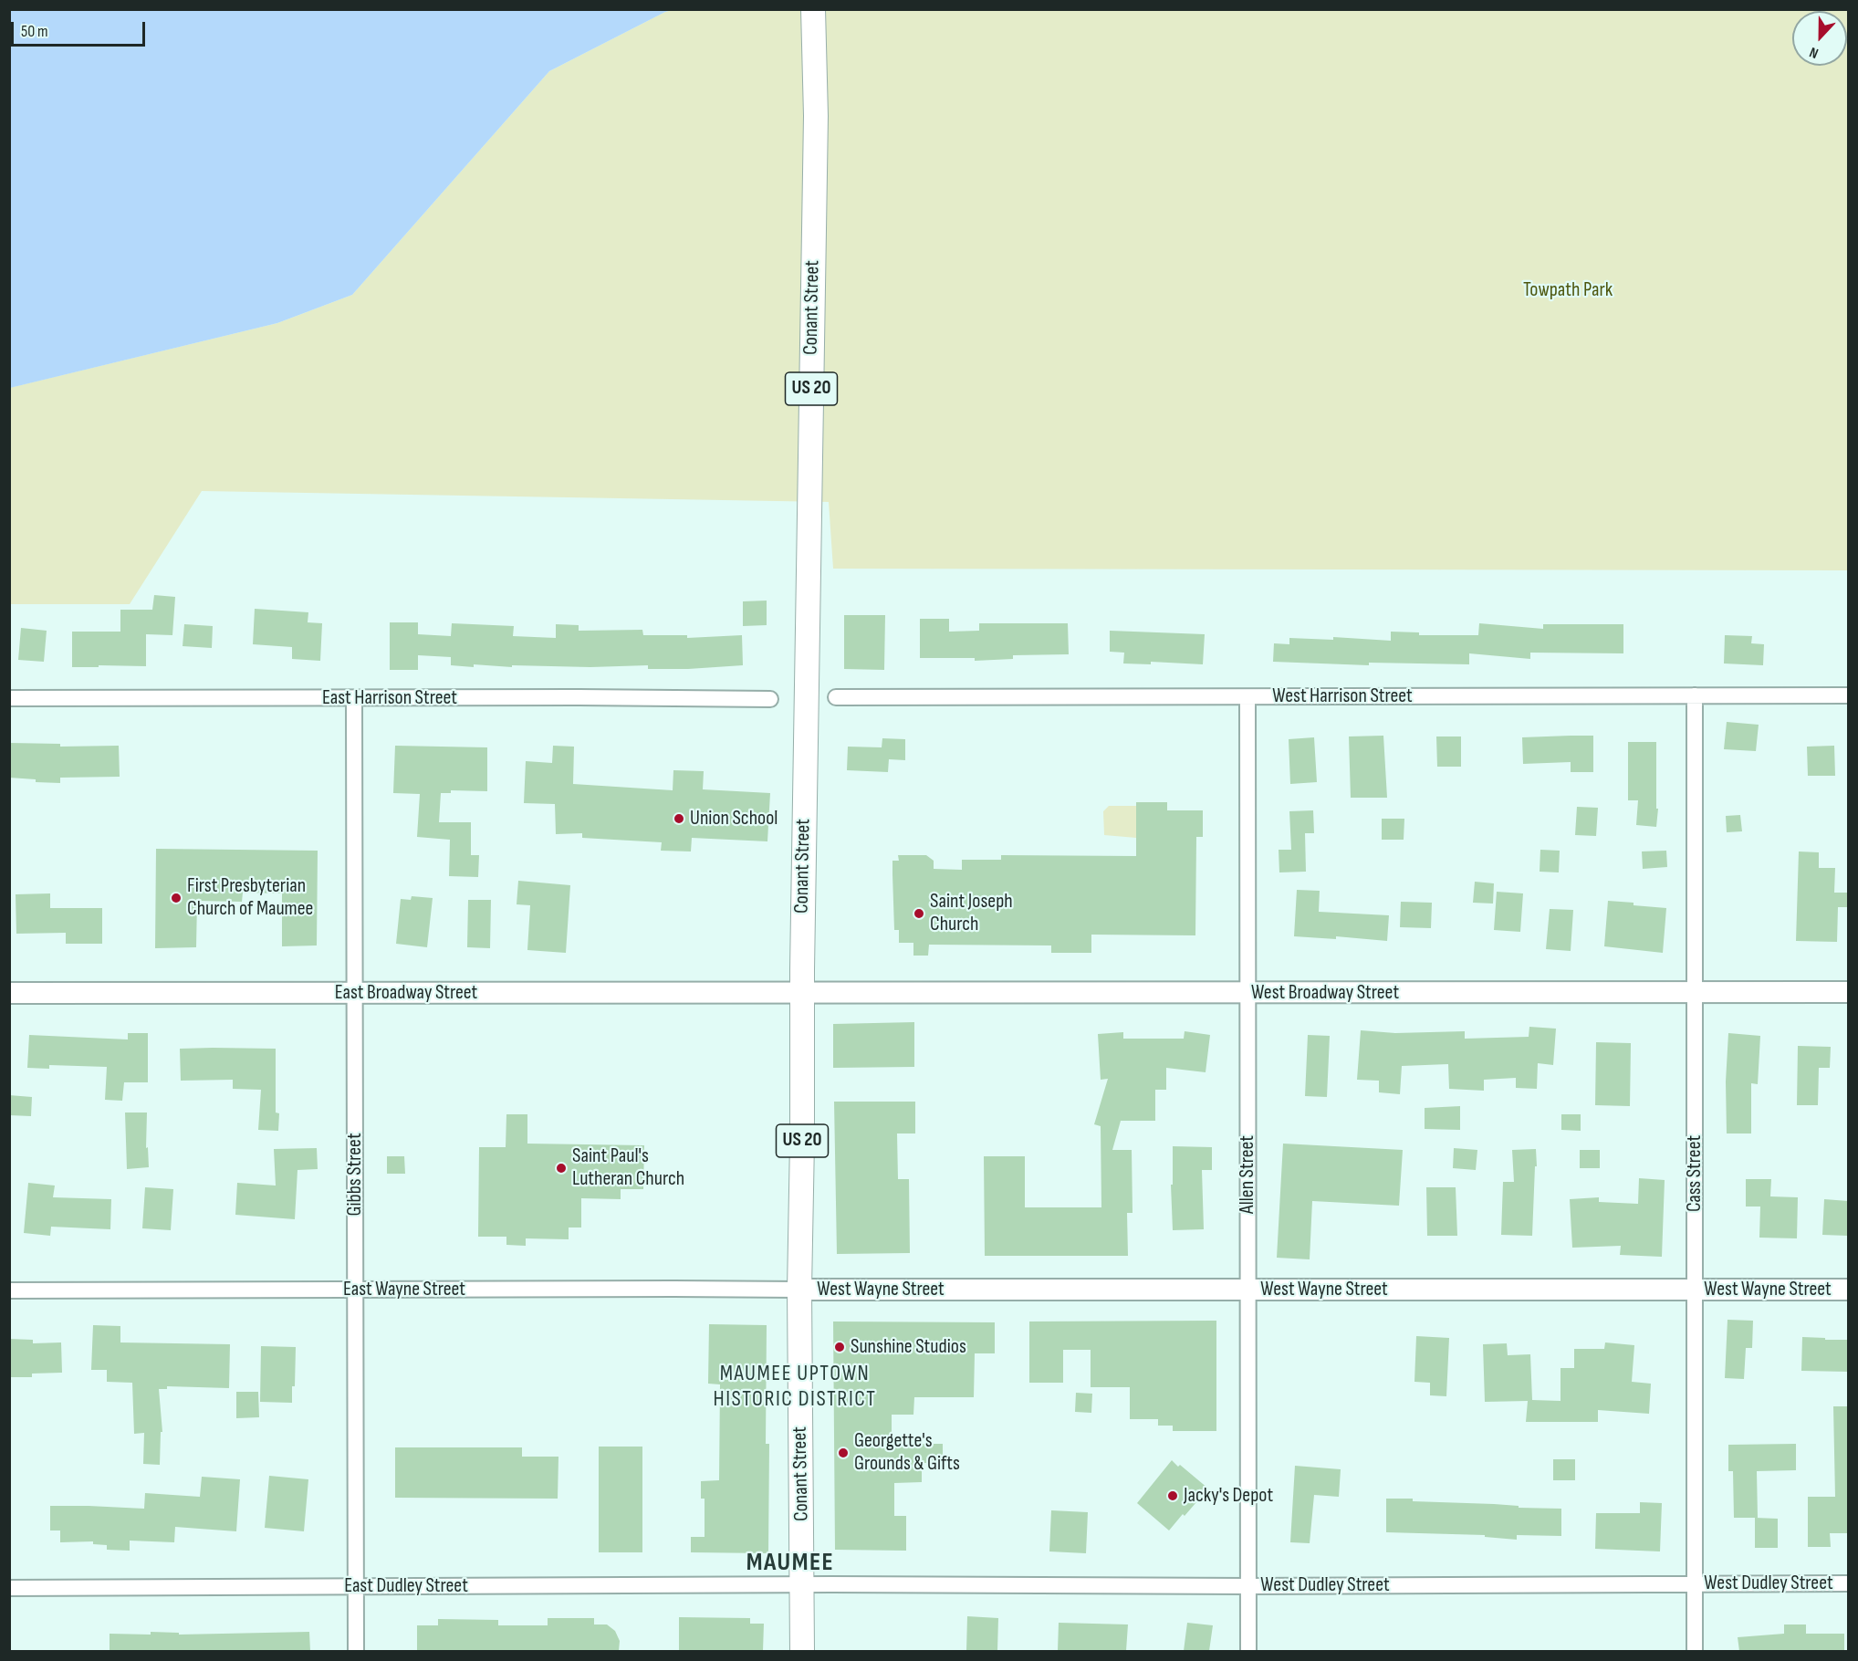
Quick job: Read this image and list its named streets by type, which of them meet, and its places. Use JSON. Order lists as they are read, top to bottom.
{
  "streets": {
    "main road": ["Conant Street", "US 20"],
    "street": [
      "West Harrison Street",
      "East Harrison Street",
      "East Broadway Street",
      "West Broadway Street",
      "Cass Street",
      "Gibbs Street",
      "Allen Street",
      "East Wayne Street",
      "West Wayne Street",
      "West Dudley Street",
      "East Dudley Street"
    ]
  },
  "crossings": [
    ["Conant Street", "East Broadway Street"],
    ["Conant Street", "West Broadway Street"],
    ["Conant Street", "East Wayne Street"],
    ["Conant Street", "West Wayne Street"],
    ["Conant Street", "West Dudley Street"],
    ["Conant Street", "East Dudley Street"],
    ["West Harrison Street", "Cass Street"],
    ["West Harrison Street", "Allen Street"],
    ["East Harrison Street", "Gibbs Street"],
    ["East Broadway Street", "West Broadway Street"],
    ["East Broadway Street", "Gibbs Street"],
    ["West Broadway Street", "Cass Street"],
    ["West Broadway Street", "Allen Street"],
    ["Cass Street", "West Wayne Street"],
    ["Cass Street", "West Dudley Street"],
    ["Gibbs Street", "East Wayne Street"],
    ["Gibbs Street", "East Dudley Street"],
    ["Allen Street", "West Wayne Street"],
    ["Allen Street", "West Dudley Street"],
    ["East Wayne Street", "West Wayne Street"],
    ["West Dudley Street", "East Dudley Street"]
  ],
  "districts": ["MAUMEE UPTOWN HISTORIC DISTRICT", "MAUMEE"],
  "parks": ["Towpath Park"],
  "places": [
    "Union School",
    "First Presbyterian Church of Maumee",
    "Saint Joseph Church",
    "Saint Paul's Lutheran Church",
    "Sunshine Studios",
    "Georgette's Grounds & Gifts",
    "Jacky's Depot"
  ],
  "scale_bar": "50 m",
  "north": "bottom"
}
